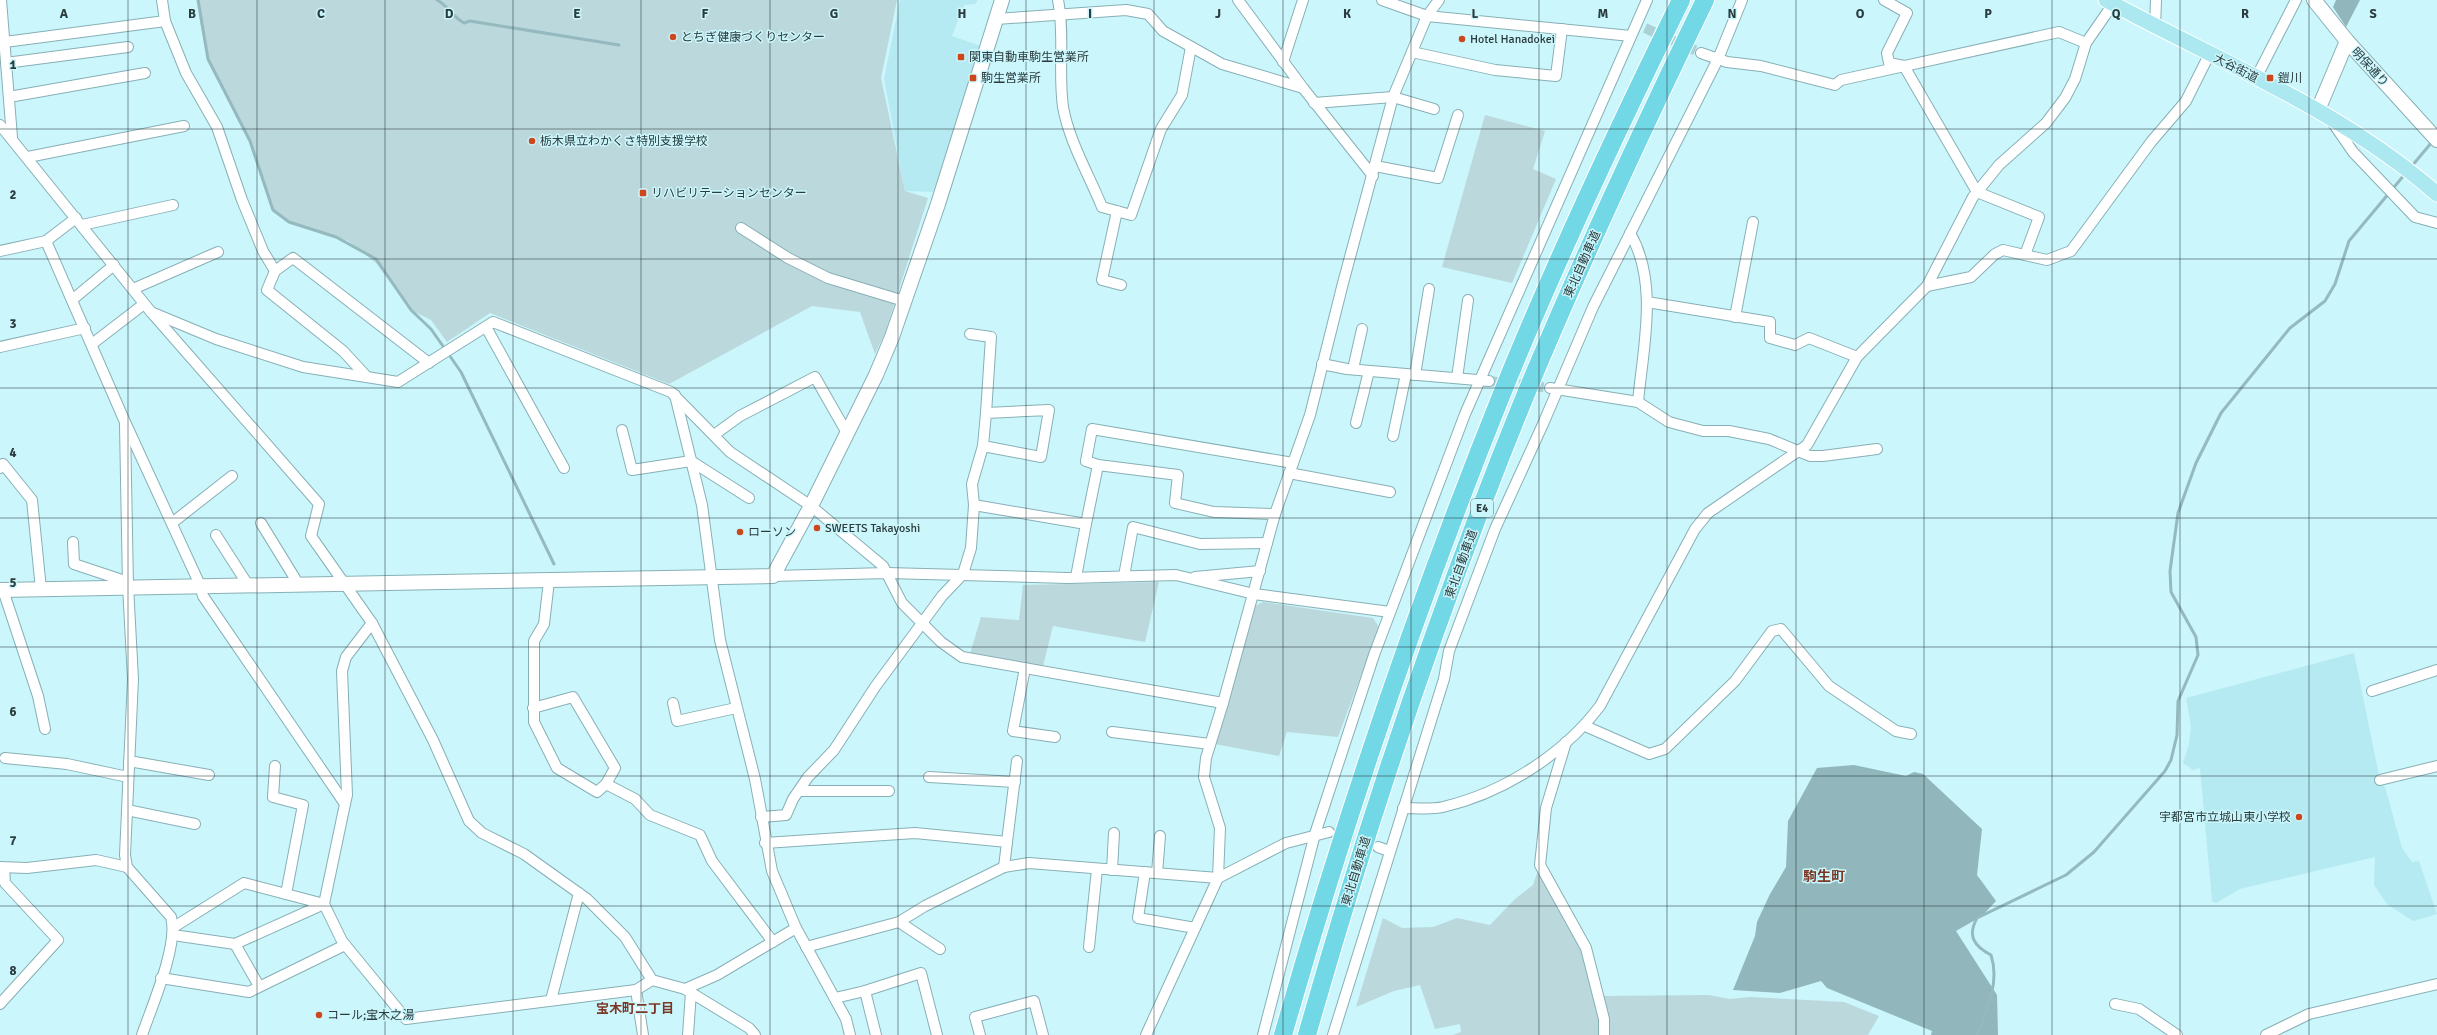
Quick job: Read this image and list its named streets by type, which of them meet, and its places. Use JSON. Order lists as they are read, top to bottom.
{
  "streets": {
    "highway": ["東北自動車道", "E4"],
    "main road": ["大谷街道"],
    "street": ["明保通り"]
  },
  "districts": ["駒生町", "宝木町二丁目"],
  "places": {
    "other": [
      "とちぎ健康づくりセンター",
      "Hotel Hanadokei",
      "栃木県立わかくさ特別支援学校",
      "SWEETS Takayoshi",
      "ローソン",
      "宇都宮市立城山東小学校",
      "コール;宝木之湯"
    ],
    "transit": [
      "関東自動車駒生営業所",
      "駒生営業所",
      "鎧川",
      "リハビリテーションセンター"
    ]
  },
  "grid": {
    "columns": [
      "A",
      "B",
      "C",
      "D",
      "E",
      "F",
      "G",
      "H",
      "I",
      "J",
      "K",
      "L",
      "M",
      "N",
      "O",
      "P",
      "Q",
      "R",
      "S"
    ],
    "rows": [
      "1",
      "2",
      "3",
      "4",
      "5",
      "6",
      "7",
      "8"
    ]
  }
}
